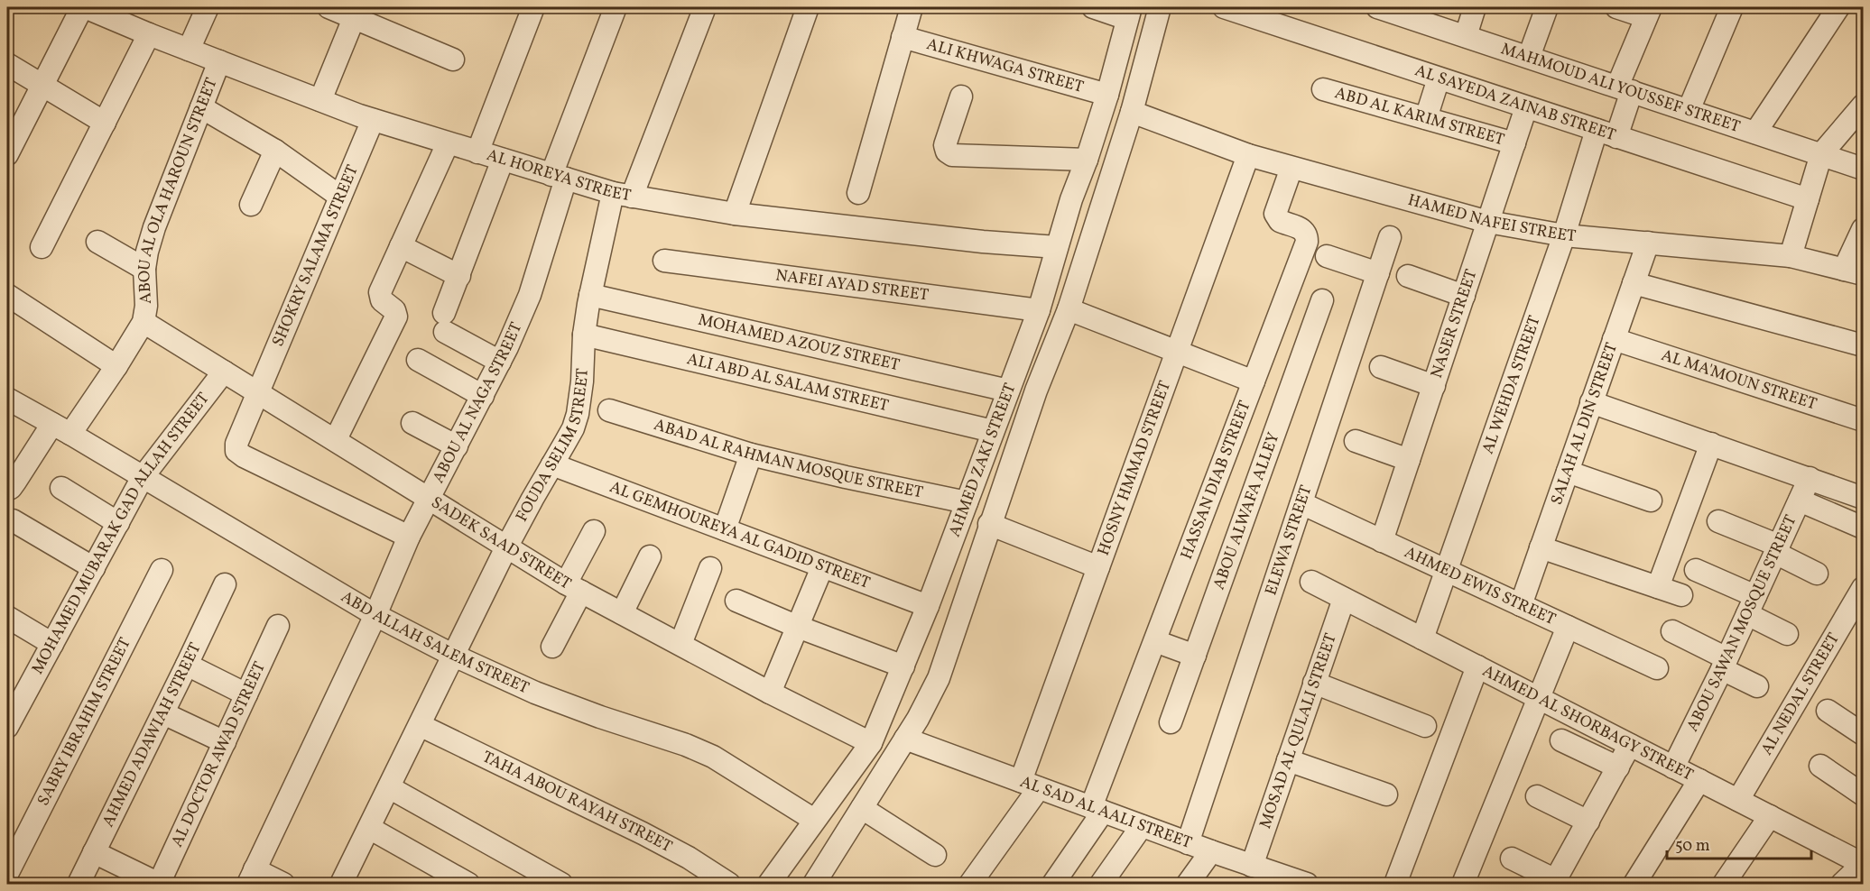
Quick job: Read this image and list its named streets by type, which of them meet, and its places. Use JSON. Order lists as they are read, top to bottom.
{
  "streets": {
    "street": [
      "ALI KHWAGA STREET",
      "MAHMOUD ALI YOUSSEF STREET",
      "AL SAYEDA ZAINAB STREET",
      "ABD AL KARIM STREET",
      "AL HOREYA STREET",
      "ABOU AL OLA HAROUN STREET",
      "HAMED NAFEI STREET",
      "SHOKRY SALAMA STREET",
      "NAFEI AYAD STREET",
      "NASER STREET",
      "MOHAMED AZOUZ STREET",
      "AL MA'MOUN STREET",
      "ALI ABD AL SALAM STREET",
      "AL WEHDA STREET",
      "ABOU AL NAGA STREET",
      "SALAH AL DIN STREET",
      "FOUDA SELIM STREET",
      "ABAD AL RAHMAN MOSQUE STREET",
      "AHMED ZAKI STREET",
      "HOSNY HMMAD STREET",
      "HASSAN DIAB STREET",
      "ABOU ALWAFA ALLEY",
      "MOHAMED MUBARAK GAD ALLAH STREET",
      "AL GEMHOUREYA AL GADID STREET",
      "ELEWA STREET",
      "SADEK SAAD STREET",
      "AHMED EWIS STREET",
      "ABOU SAWAN MOSQUE STREET",
      "ABD ALLAH SALEM STREET",
      "AL NEDAL STREET",
      "SABRY IBRAHIM STREET",
      "AHMED AL SHORBAGY STREET",
      "MOSAD AL QULALI STREET",
      "AHMED ADAWIAH STREET",
      "AL DOCTOR AWAD STREET",
      "TAHA ABOU RAYAH STREET",
      "AL SAD AL AALI STREET"
    ]
  },
  "crossings": [
    ["ALI KHWAGA STREET", "AHMED ZAKI STREET"],
    ["MAHMOUD ALI YOUSSEF STREET", "AL WEHDA STREET"],
    ["AL SAYEDA ZAINAB STREET", "NASER STREET"],
    ["AL SAYEDA ZAINAB STREET", "AL WEHDA STREET"],
    ["ABD AL KARIM STREET", "NASER STREET"],
    ["AL HOREYA STREET", "ABOU AL OLA HAROUN STREET"],
    ["AL HOREYA STREET", "SHOKRY SALAMA STREET"],
    ["AL HOREYA STREET", "ABOU AL NAGA STREET"],
    ["AL HOREYA STREET", "FOUDA SELIM STREET"],
    ["AL HOREYA STREET", "AHMED ZAKI STREET"],
    ["ABOU AL OLA HAROUN STREET", "SADEK SAAD STREET"],
    ["HAMED NAFEI STREET", "NASER STREET"],
    ["HAMED NAFEI STREET", "AL WEHDA STREET"],
    ["HAMED NAFEI STREET", "SALAH AL DIN STREET"],
    ["HAMED NAFEI STREET", "AHMED ZAKI STREET"],
    ["HAMED NAFEI STREET", "HOSNY HMMAD STREET"],
    ["HAMED NAFEI STREET", "HASSAN DIAB STREET"],
    ["SHOKRY SALAMA STREET", "ABOU AL NAGA STREET"],
    ["SHOKRY SALAMA STREET", "SADEK SAAD STREET"],
    ["NAFEI AYAD STREET", "AHMED ZAKI STREET"],
    ["NASER STREET", "AHMED EWIS STREET"],
    ["MOHAMED AZOUZ STREET", "FOUDA SELIM STREET"],
    ["MOHAMED AZOUZ STREET", "AHMED ZAKI STREET"],
    ["AL MA'MOUN STREET", "SALAH AL DIN STREET"],
    ["ALI ABD AL SALAM STREET", "FOUDA SELIM STREET"],
    ["ALI ABD AL SALAM STREET", "AHMED ZAKI STREET"],
    ["AL WEHDA STREET", "AHMED EWIS STREET"],
    ["AL WEHDA STREET", "AHMED AL SHORBAGY STREET"],
    ["ABOU AL NAGA STREET", "SADEK SAAD STREET"],
    ["ABOU AL NAGA STREET", "ABD ALLAH SALEM STREET"],
    ["SALAH AL DIN STREET", "AHMED EWIS STREET"],
    ["FOUDA SELIM STREET", "AL GEMHOUREYA AL GADID STREET"],
    ["FOUDA SELIM STREET", "SADEK SAAD STREET"],
    ["FOUDA SELIM STREET", "ABD ALLAH SALEM STREET"],
    ["FOUDA SELIM STREET", "TAHA ABOU RAYAH STREET"],
    ["ABAD AL RAHMAN MOSQUE STREET", "AHMED ZAKI STREET"],
    ["AHMED ZAKI STREET", "AL GEMHOUREYA AL GADID STREET"],
    ["AHMED ZAKI STREET", "SADEK SAAD STREET"],
    ["AHMED ZAKI STREET", "ABD ALLAH SALEM STREET"],
    ["AHMED ZAKI STREET", "AL SAD AL AALI STREET"],
    ["HOSNY HMMAD STREET", "AL SAD AL AALI STREET"],
    ["HASSAN DIAB STREET", "AL SAD AL AALI STREET"],
    ["MOHAMED MUBARAK GAD ALLAH STREET", "SADEK SAAD STREET"],
    ["MOHAMED MUBARAK GAD ALLAH STREET", "ABD ALLAH SALEM STREET"],
    ["ELEWA STREET", "AHMED EWIS STREET"],
    ["ELEWA STREET", "AL SAD AL AALI STREET"],
    ["ABOU SAWAN MOSQUE STREET", "AHMED AL SHORBAGY STREET"],
    ["AL NEDAL STREET", "AHMED AL SHORBAGY STREET"],
    ["AHMED AL SHORBAGY STREET", "MOSAD AL QULALI STREET"],
    ["MOSAD AL QULALI STREET", "AL SAD AL AALI STREET"]
  ],
  "scale_bar": "50 m"
}
